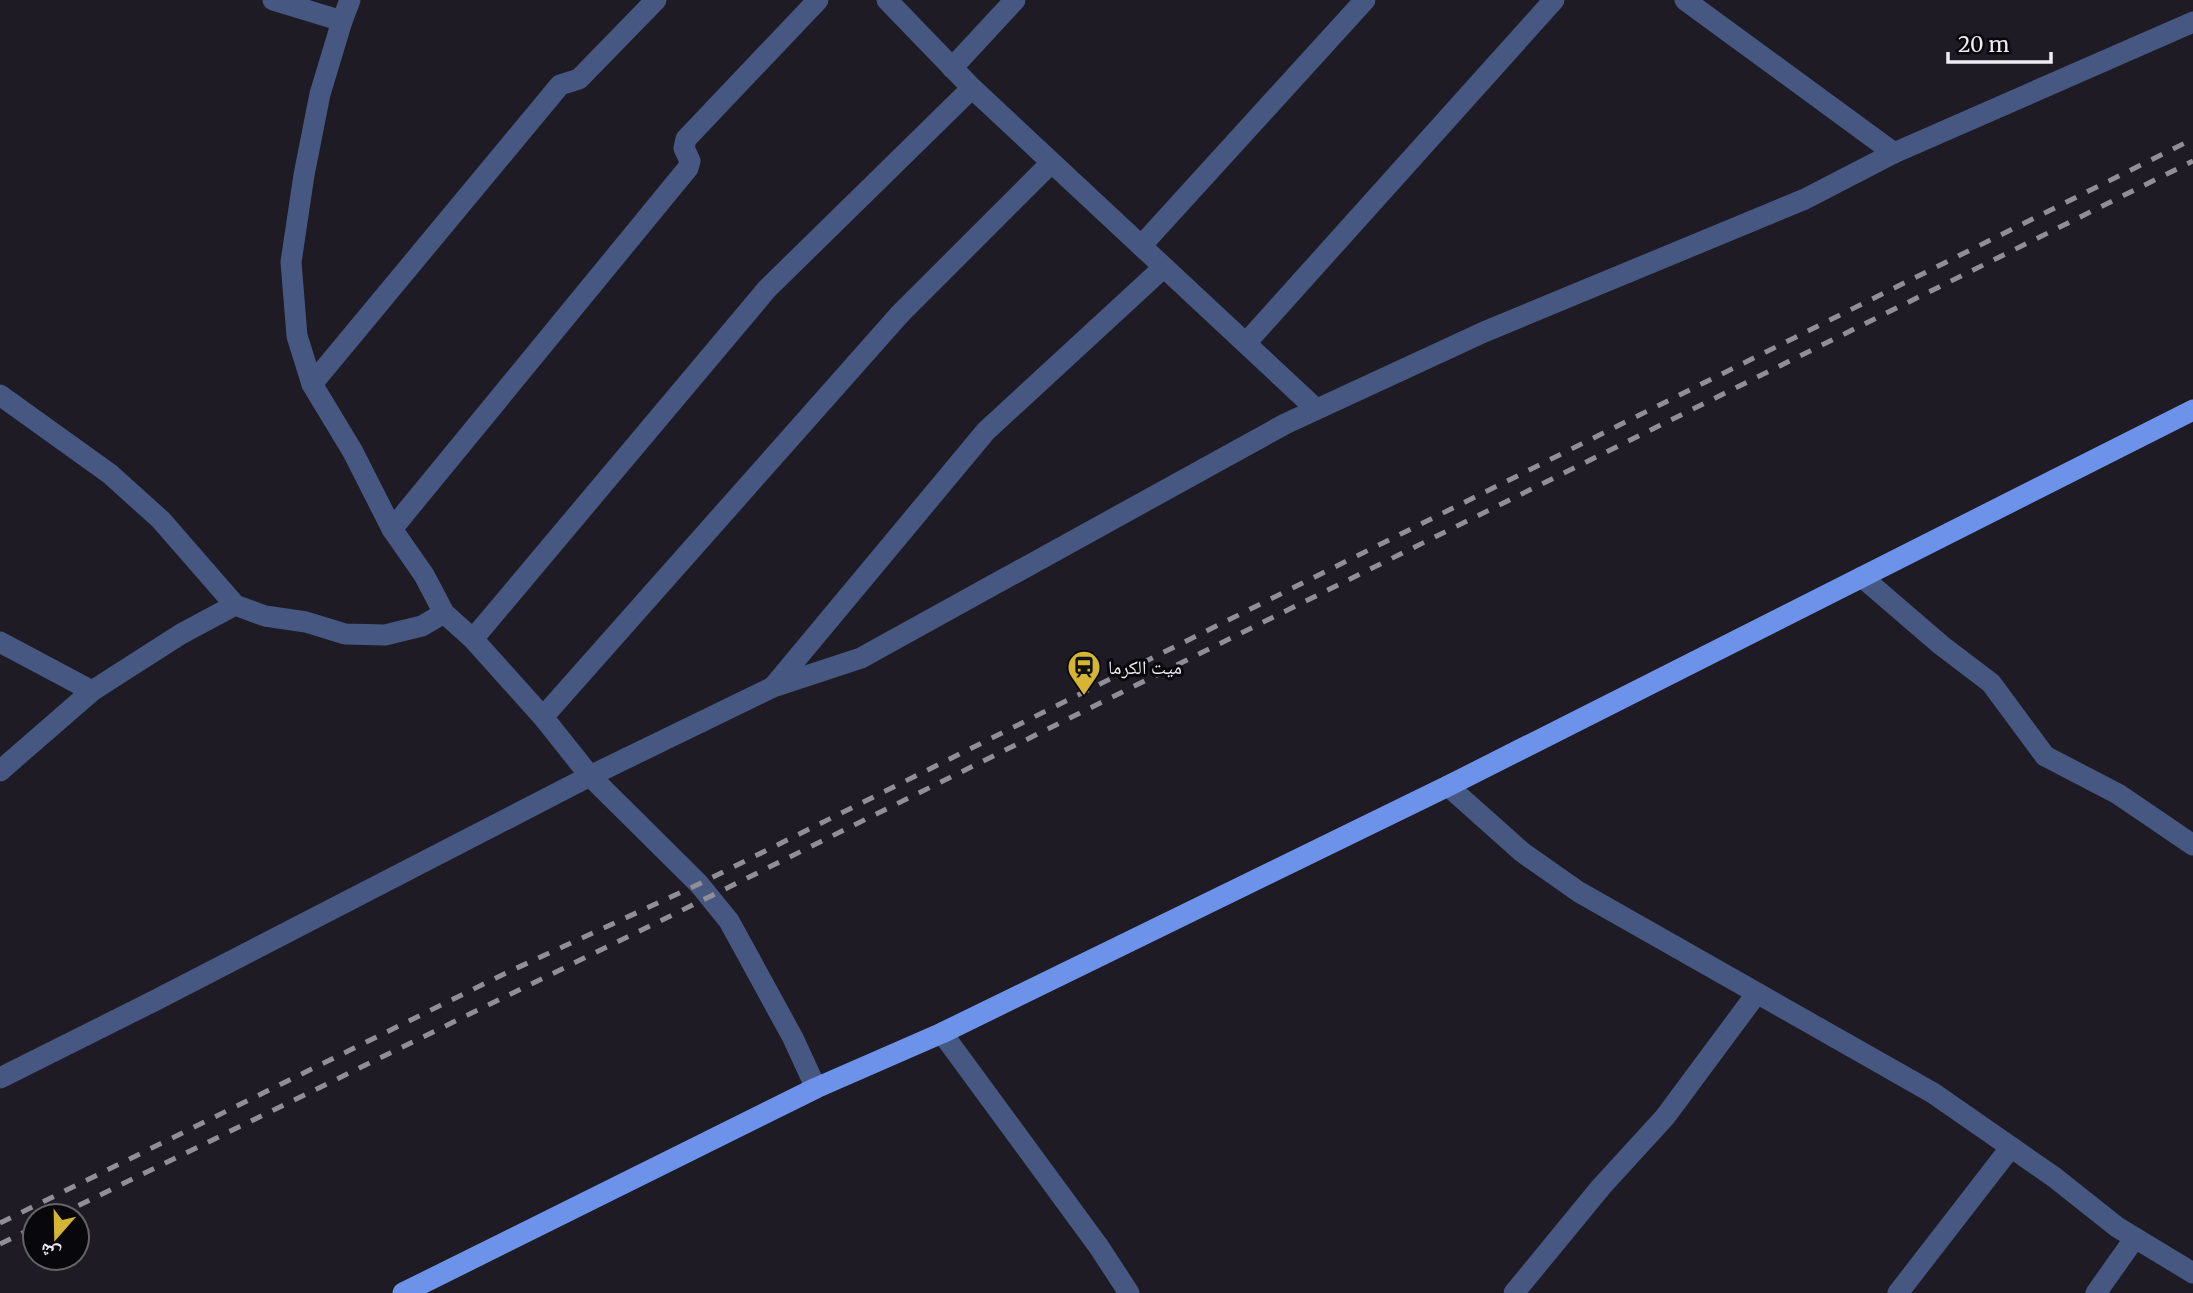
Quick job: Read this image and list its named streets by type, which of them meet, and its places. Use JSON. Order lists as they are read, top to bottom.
{
  "places": {
    "station": ["ميت الكرما"]
  },
  "scale_bar": "20 m",
  "north": "bottom"
}
